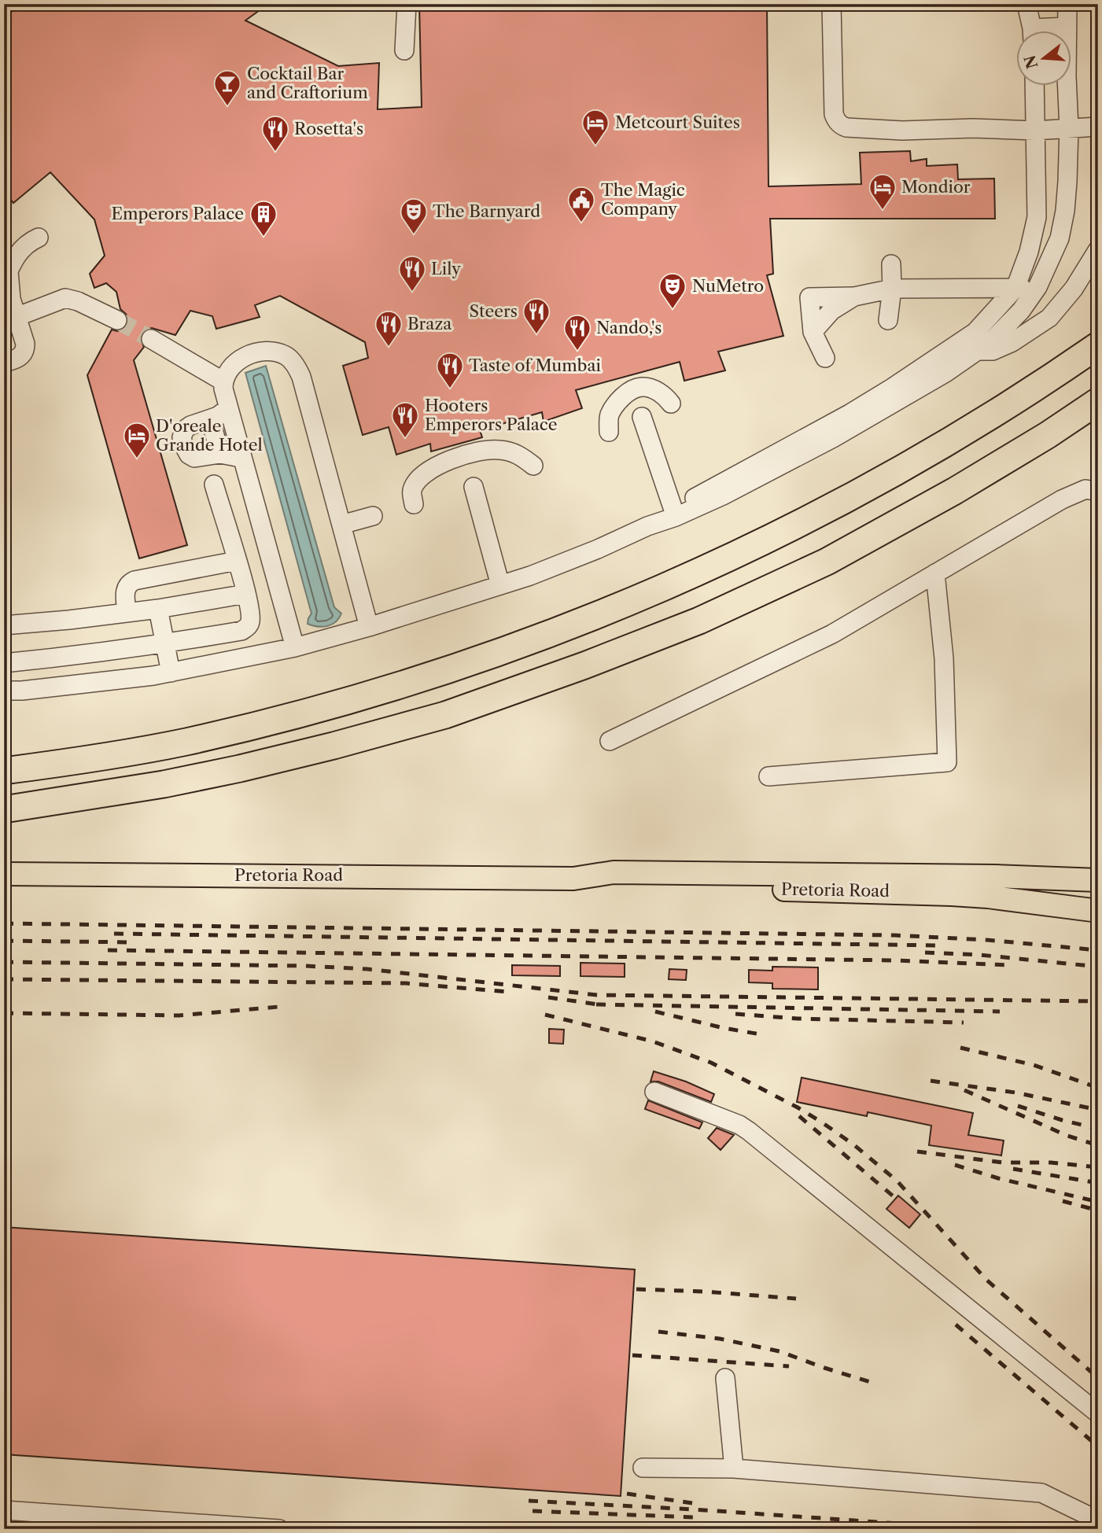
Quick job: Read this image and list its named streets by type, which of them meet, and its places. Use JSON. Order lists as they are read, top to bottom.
{
  "streets": {
    "main road": ["Pretoria Road"]
  },
  "places": {
    "bar": ["Cocktail Bar and Craftorium"],
    "hotel": ["Metcourt Suites", "Mondior", "D'oreale Grande Hotel"],
    "restaurant": [
      "Rosetta's",
      "Lily",
      "Steers",
      "Braza",
      "Nando,'s",
      "Taste of Mumbai",
      "Hooters Emperors Palace"
    ],
    "public building": ["The Magic Company"],
    "theatre": ["The Barnyard", "NuMetro"],
    "building": ["Emperors Palace"]
  },
  "north": "left"
}
